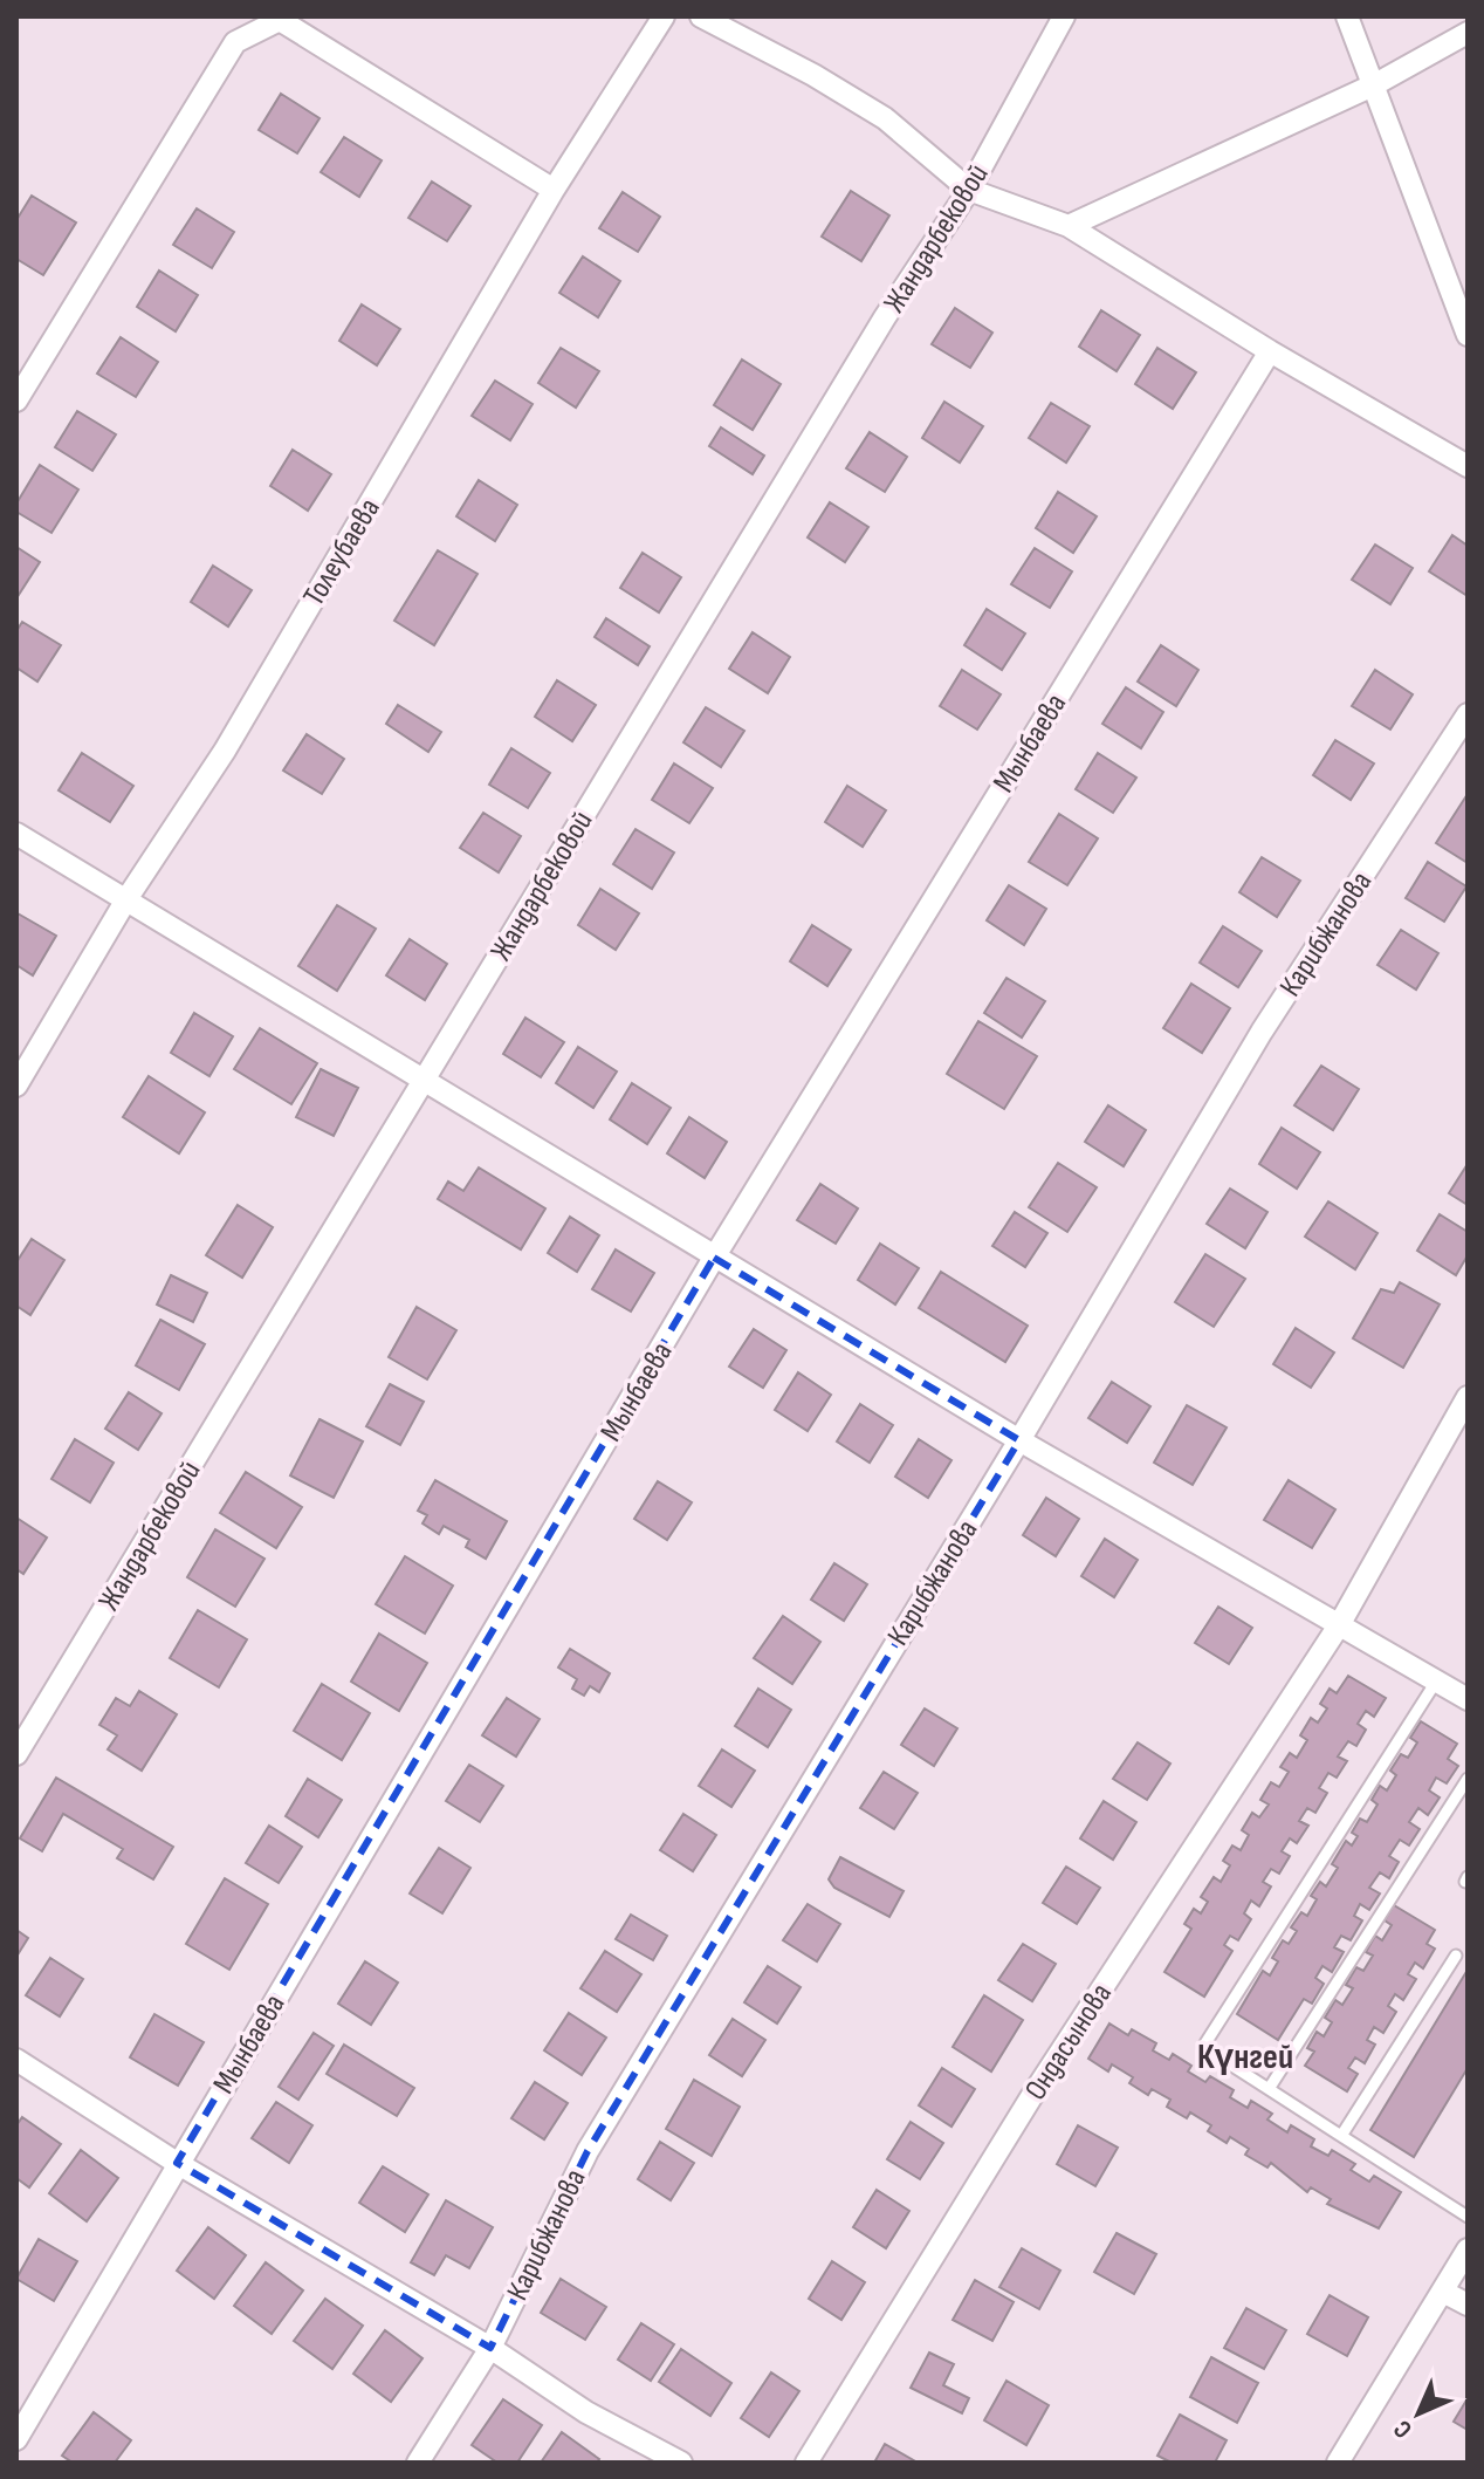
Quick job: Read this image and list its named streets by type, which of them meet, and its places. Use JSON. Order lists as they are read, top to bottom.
{
  "streets": {
    "street": [
      "Жандарбековой",
      "Толеубаева",
      "Мынбаева",
      "Карибжанова",
      "Ондасынова"
    ]
  },
  "districts": ["Күнгей"],
  "north": "bottom left"
}
